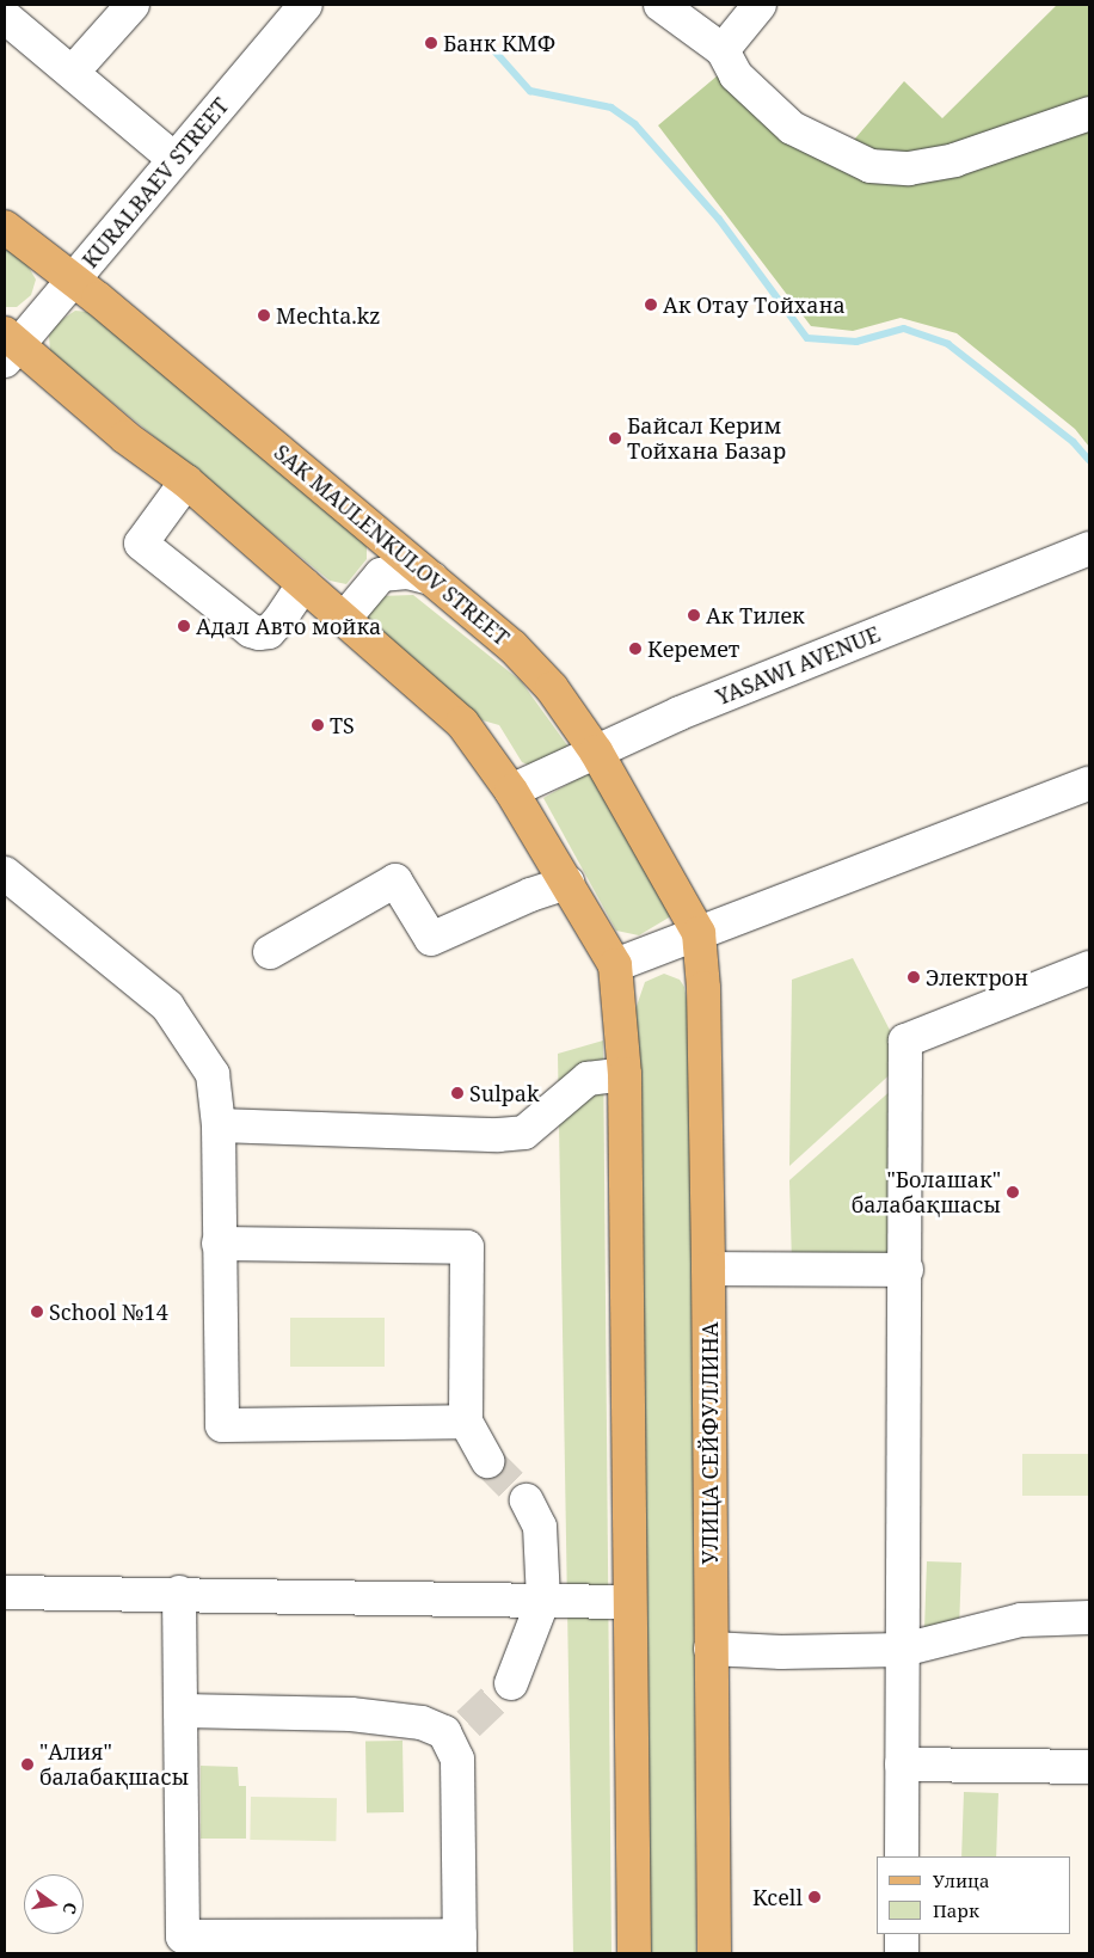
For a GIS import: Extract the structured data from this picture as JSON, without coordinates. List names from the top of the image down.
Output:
{
  "streets": {
    "main road": ["SAK MAULENKULOV STREET", "УЛИЦА СЕЙФУЛЛИНА"],
    "street": ["KURALBAEV STREET", "YASAWI AVENUE"]
  },
  "crossings": [
    ["KURALBAEV STREET", "SAK MAULENKULOV STREET"],
    ["SAK MAULENKULOV STREET", "YASAWI AVENUE"],
    ["SAK MAULENKULOV STREET", "УЛИЦА СЕЙФУЛЛИНА"]
  ],
  "places": [
    "Банк КМФ",
    "Ак Отау Тойхана",
    "Mechta.kz",
    "Байсал Керим Тойхана Базар",
    "Ак Тилек",
    "Адал Авто мойка",
    "Керемет",
    "TS",
    "Электрон",
    "Sulpak",
    "\"Болашак\" балабақшасы",
    "School №14",
    "\"Алия\" балабақшасы",
    "Kcell"
  ],
  "legend": ["Улица", "Парк"],
  "north": "right"
}
